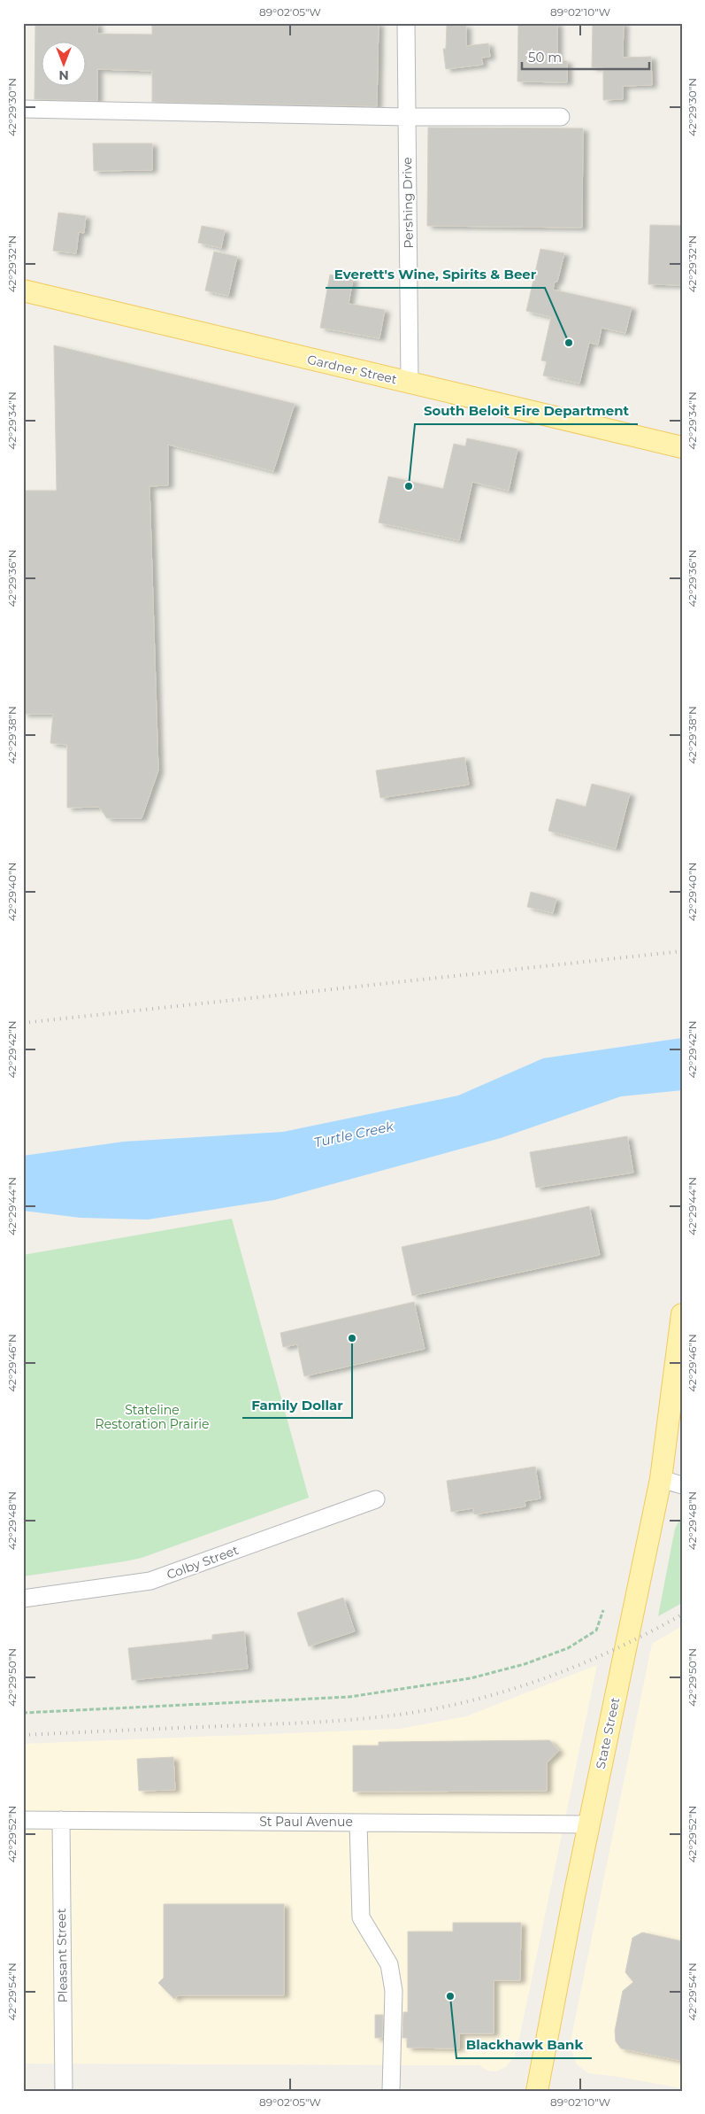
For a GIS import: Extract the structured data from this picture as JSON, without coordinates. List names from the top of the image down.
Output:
{
  "streets": {
    "main road": ["Gardner Street", "State Street"],
    "street": [
      "Pershing Drive",
      "Colby Street",
      "St Paul Avenue",
      "Pleasant Street"
    ]
  },
  "crossings": [
    ["Pershing Drive", "Gardner Street"],
    ["State Street", "St Paul Avenue"],
    ["St Paul Avenue", "Pleasant Street"]
  ],
  "water": ["Turtle Creek"],
  "parks": ["Stateline Restoration Prairie"],
  "places": [
    "Everett's Wine, Spirits & Beer",
    "South Beloit Fire Department",
    "Family Dollar",
    "Blackhawk Bank"
  ],
  "scale_bar": "50 m",
  "north": "bottom",
  "coordinates": [
    "89°02'05\"W",
    "89°02'10\"W",
    "42°29'30\"N",
    "42°29'32\"N",
    "42°29'34\"N",
    "42°29'36\"N",
    "42°29'38\"N",
    "42°29'40\"N",
    "42°29'42\"N",
    "42°29'44\"N",
    "42°29'46\"N",
    "42°29'48\"N",
    "42°29'50\"N",
    "42°29'52\"N",
    "42°29'54\"N"
  ]
}
